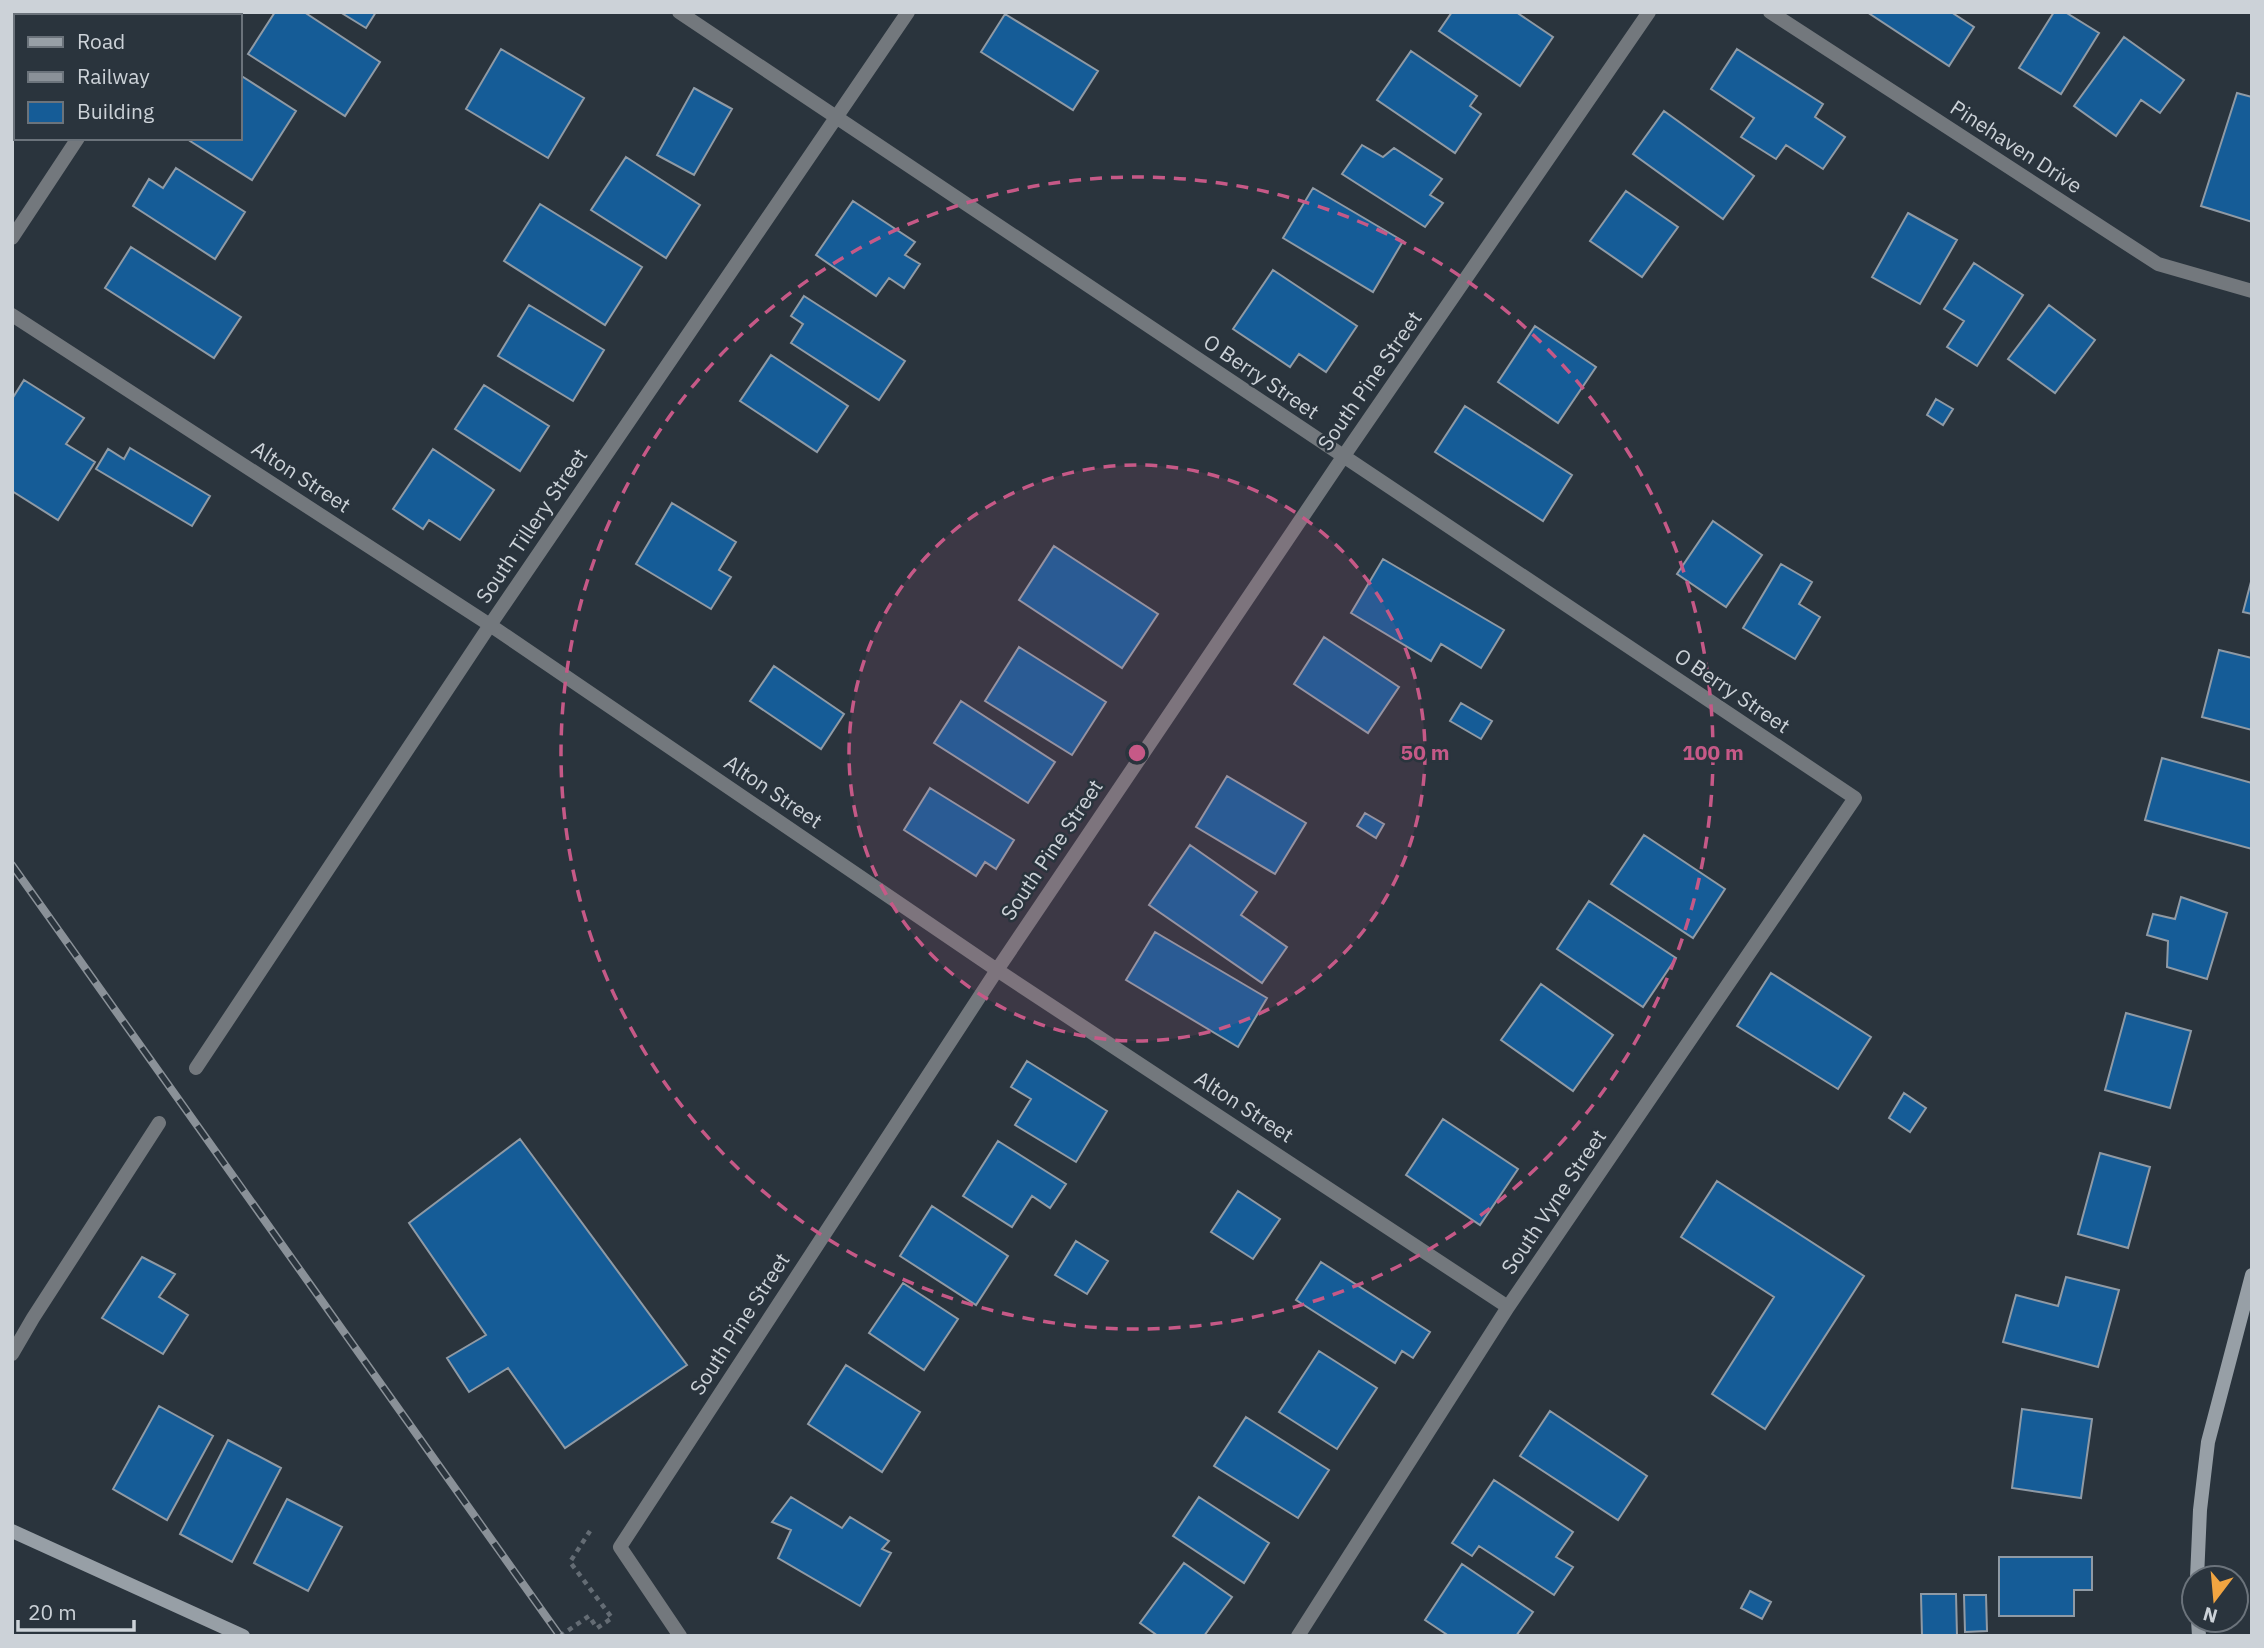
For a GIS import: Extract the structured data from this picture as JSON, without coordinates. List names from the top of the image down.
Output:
{
  "streets": {
    "street": [
      "Pinehaven Drive",
      "O Berry Street",
      "South Pine Street",
      "Alton Street",
      "South Tillery Street",
      "South Vyne Street"
    ]
  },
  "crossings": [
    ["O Berry Street", "South Pine Street"],
    ["O Berry Street", "South Tillery Street"],
    ["O Berry Street", "South Vyne Street"],
    ["South Pine Street", "Alton Street"],
    ["Alton Street", "South Tillery Street"],
    ["Alton Street", "South Vyne Street"]
  ],
  "legend": ["Road", "Railway", "Building"],
  "scale_bar": "20 m",
  "north": "bottom",
  "rings": ["50 m", "100 m"]
}
